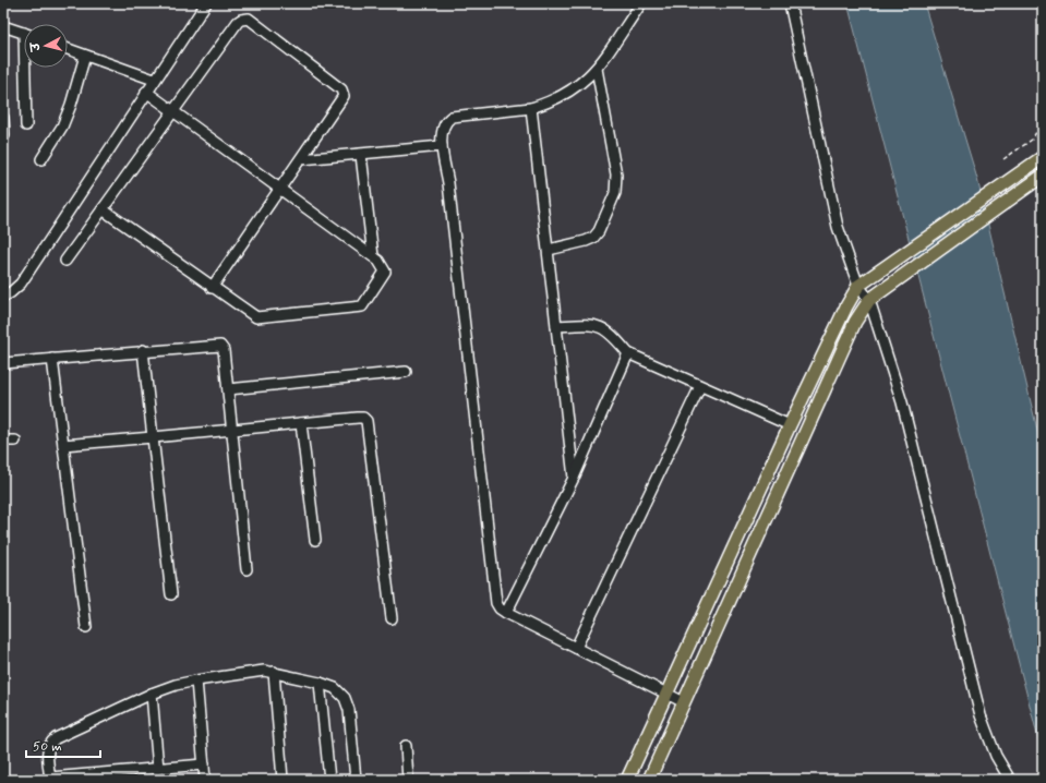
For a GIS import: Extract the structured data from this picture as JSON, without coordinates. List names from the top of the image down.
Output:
{
  "scale_bar": "50 m",
  "north": "left"
}
